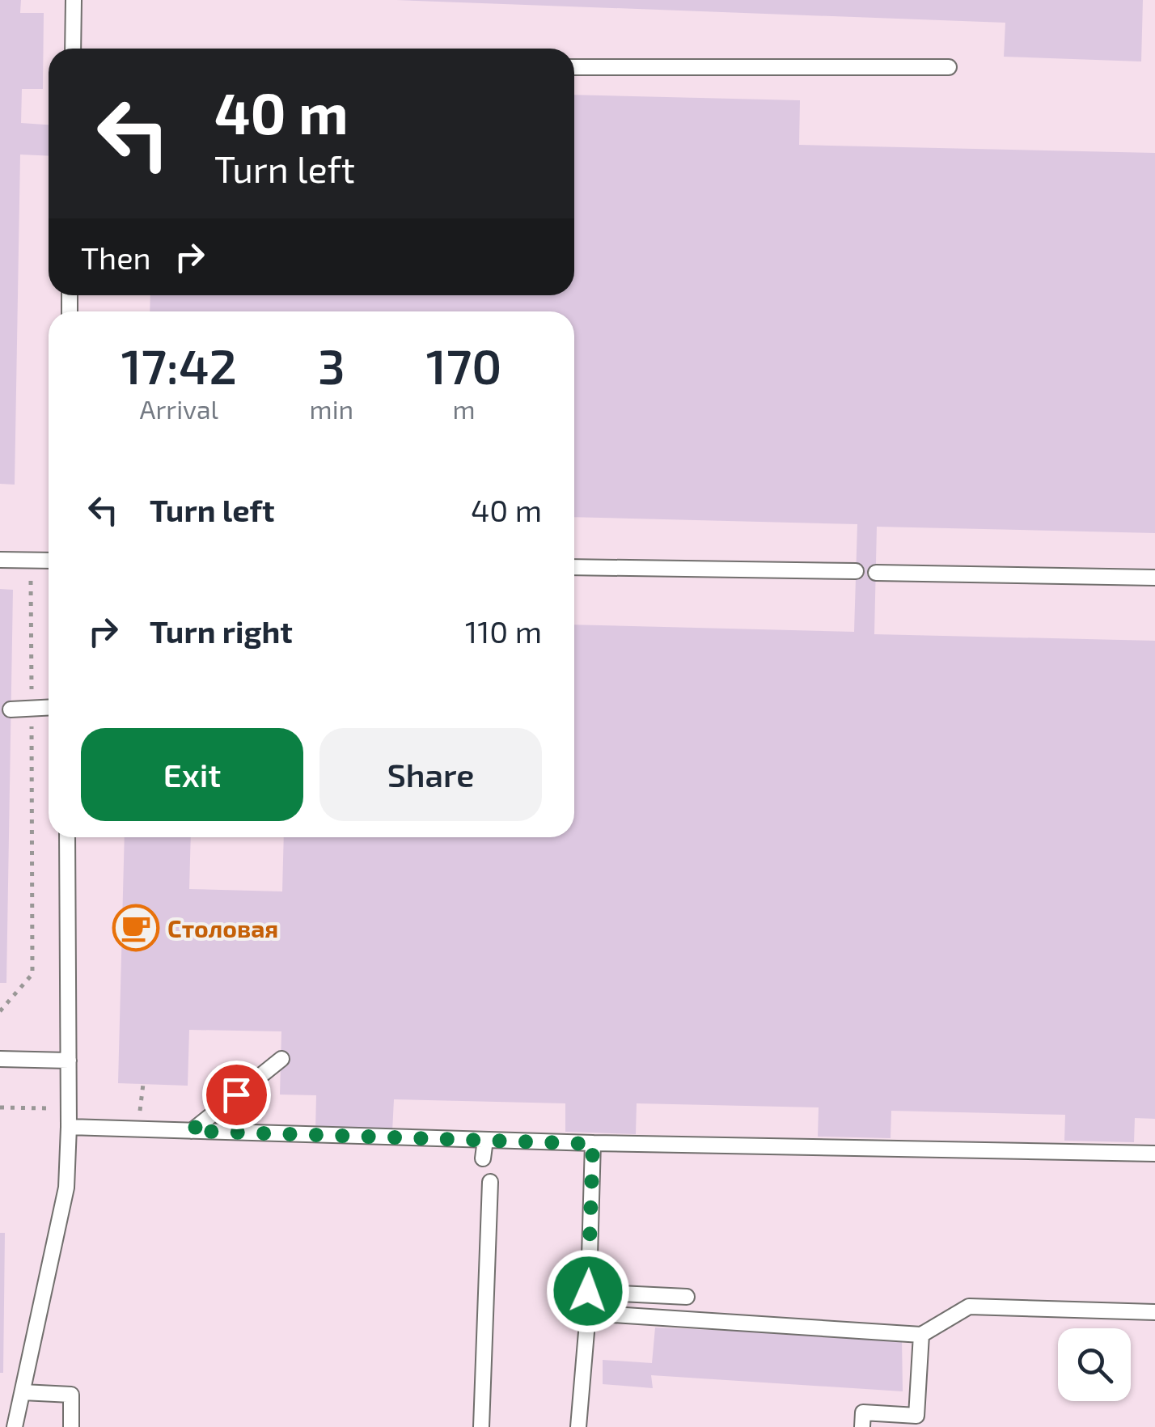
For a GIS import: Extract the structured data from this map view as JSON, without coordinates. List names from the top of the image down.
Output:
{
  "places": {
    "cafe": ["Столовая"]
  },
  "page": {
    "turn": ["40 m", "Turn left"],
    "then": "Then",
    "eta": [
      "17:42",
      "Arrival",
      "3",
      "min",
      "170",
      "m"
    ],
    "list": [
      {
        "name": "Turn left",
        "value": "40 m"
      },
      {
        "name": "Turn right",
        "value": "110 m"
      }
    ],
    "buttons": ["Exit", "Share"]
  }
}
